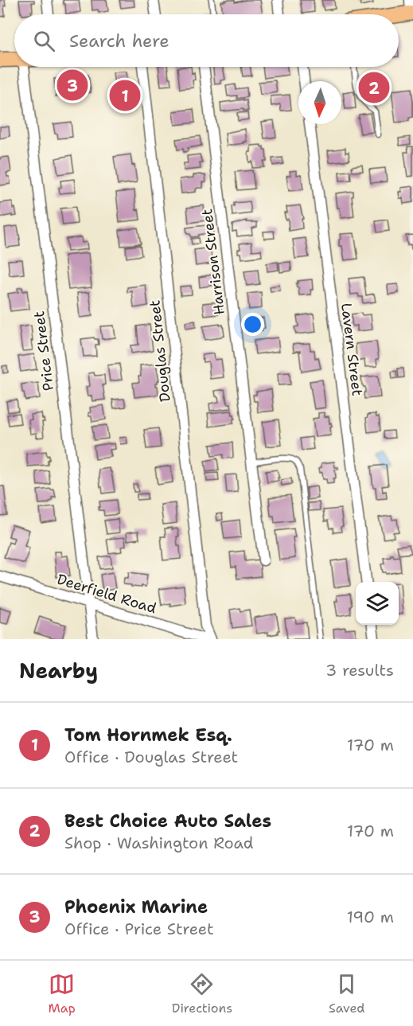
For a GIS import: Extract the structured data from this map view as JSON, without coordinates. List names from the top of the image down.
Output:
{
  "streets": {
    "street": [
      "Harrison Street",
      "Lavern Street",
      "Price Street",
      "Douglas Street",
      "Deerfield Road"
    ]
  },
  "crossings": [
    ["Price Street", "Deerfield Road"]
  ],
  "north": "bottom",
  "page": {
    "search": "Search here",
    "pins": ["3", "2", "1"],
    "heading": ["Nearby", "3 results"],
    "list": [
      {
        "mark": "1",
        "name": "Tom Hornmek Esq.",
        "note": "Office · Douglas Street",
        "value": "170 m"
      },
      {
        "mark": "2",
        "name": "Best Choice Auto Sales",
        "note": "Shop · Washington Road",
        "value": "170 m"
      },
      {
        "mark": "3",
        "name": "Phoenix Marine",
        "note": "Office · Price Street",
        "value": "190 m"
      }
    ],
    "nav": ["Map", "Directions", "Saved"]
  }
}
